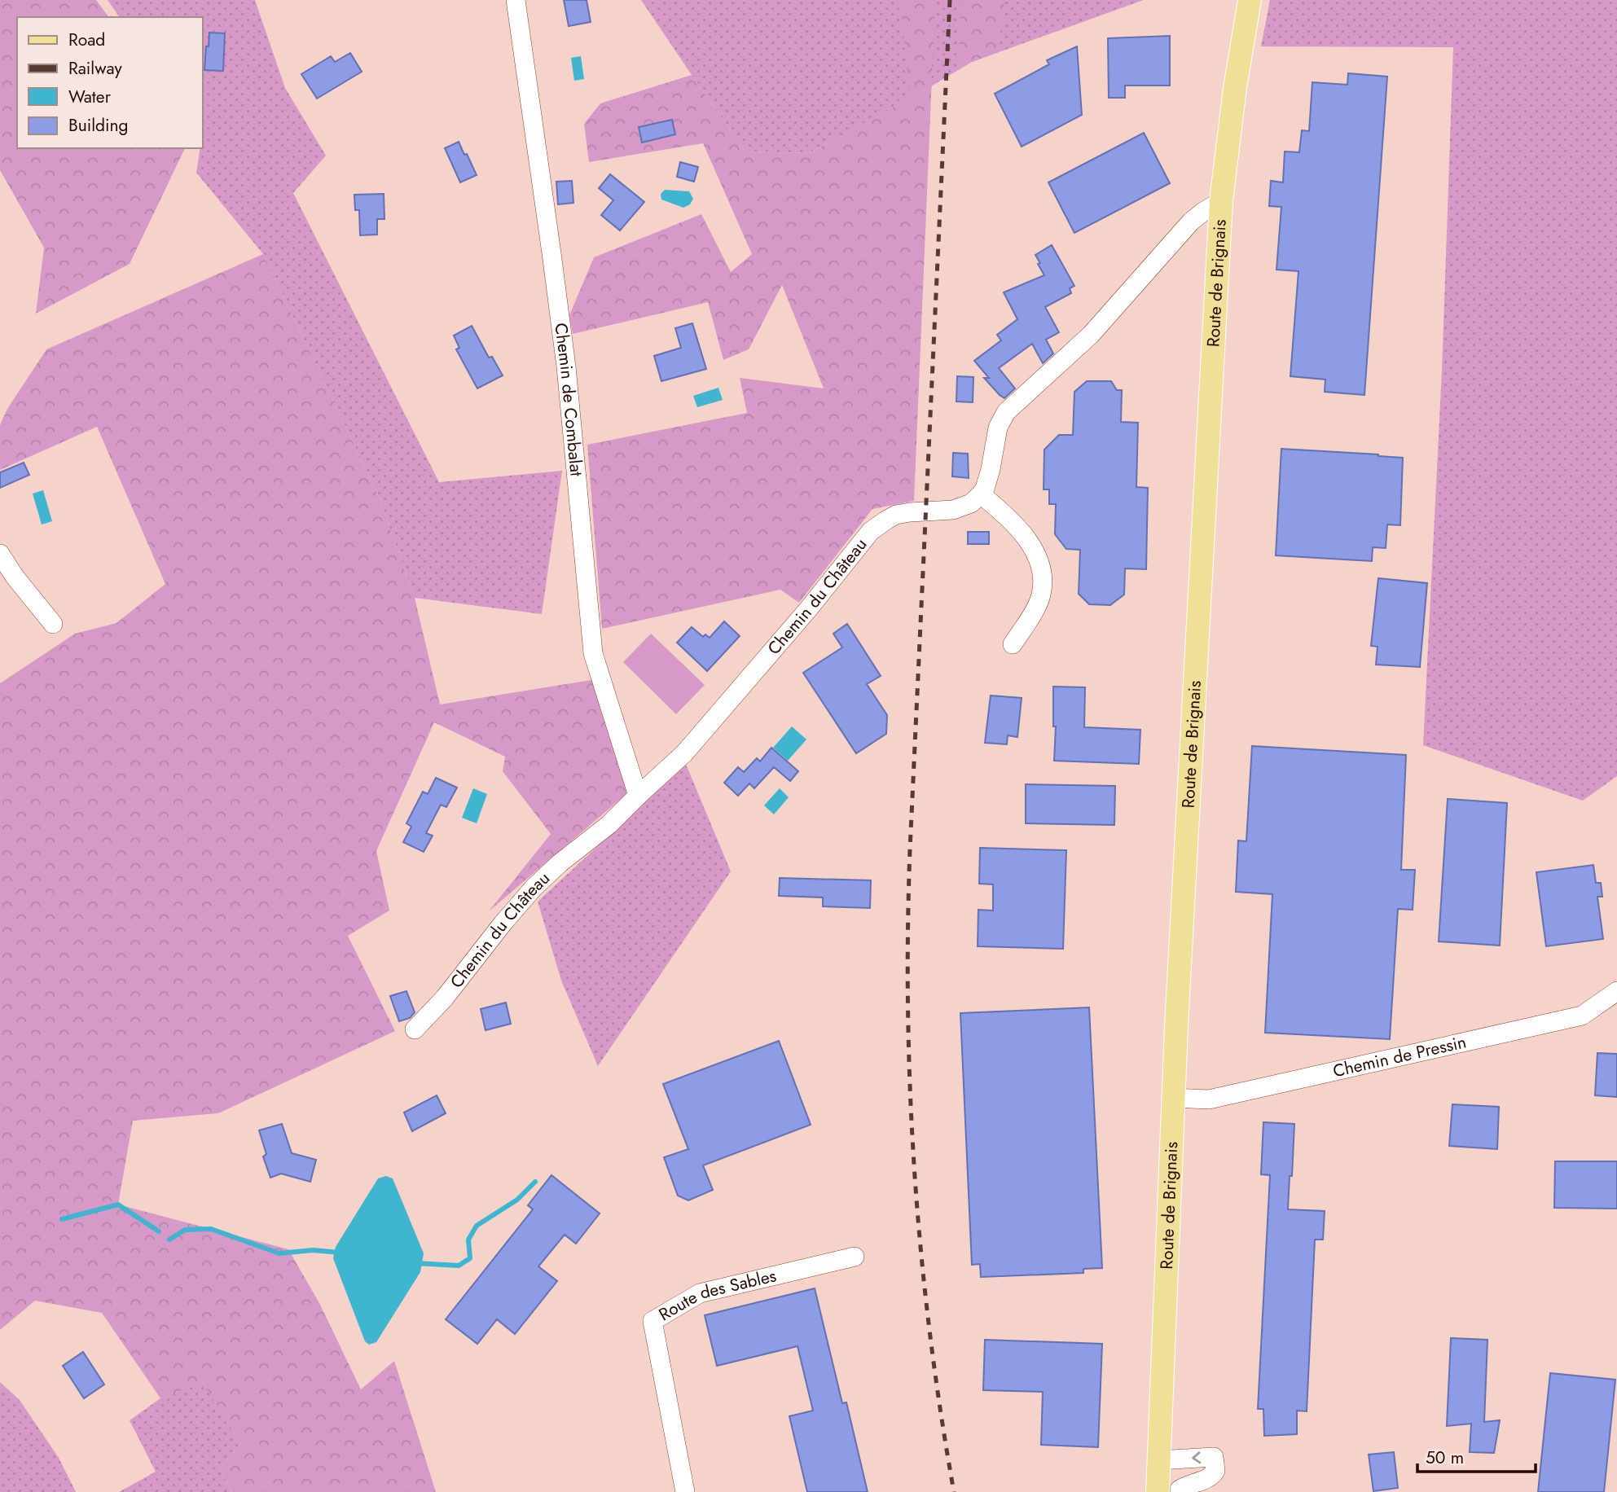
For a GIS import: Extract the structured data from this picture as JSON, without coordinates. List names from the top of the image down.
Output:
{
  "streets": {
    "main road": ["Route de Brignais"],
    "street": [
      "Chemin de Combalat",
      "Chemin du Château",
      "Chemin de Pressin",
      "Route des Sables"
    ]
  },
  "crossings": [
    ["Route de Brignais", "Chemin de Pressin"],
    ["Chemin de Combalat", "Chemin du Château"]
  ],
  "legend": [
    "Road",
    "Railway",
    "Water",
    "Building"
  ],
  "scale_bar": "50 m"
}
